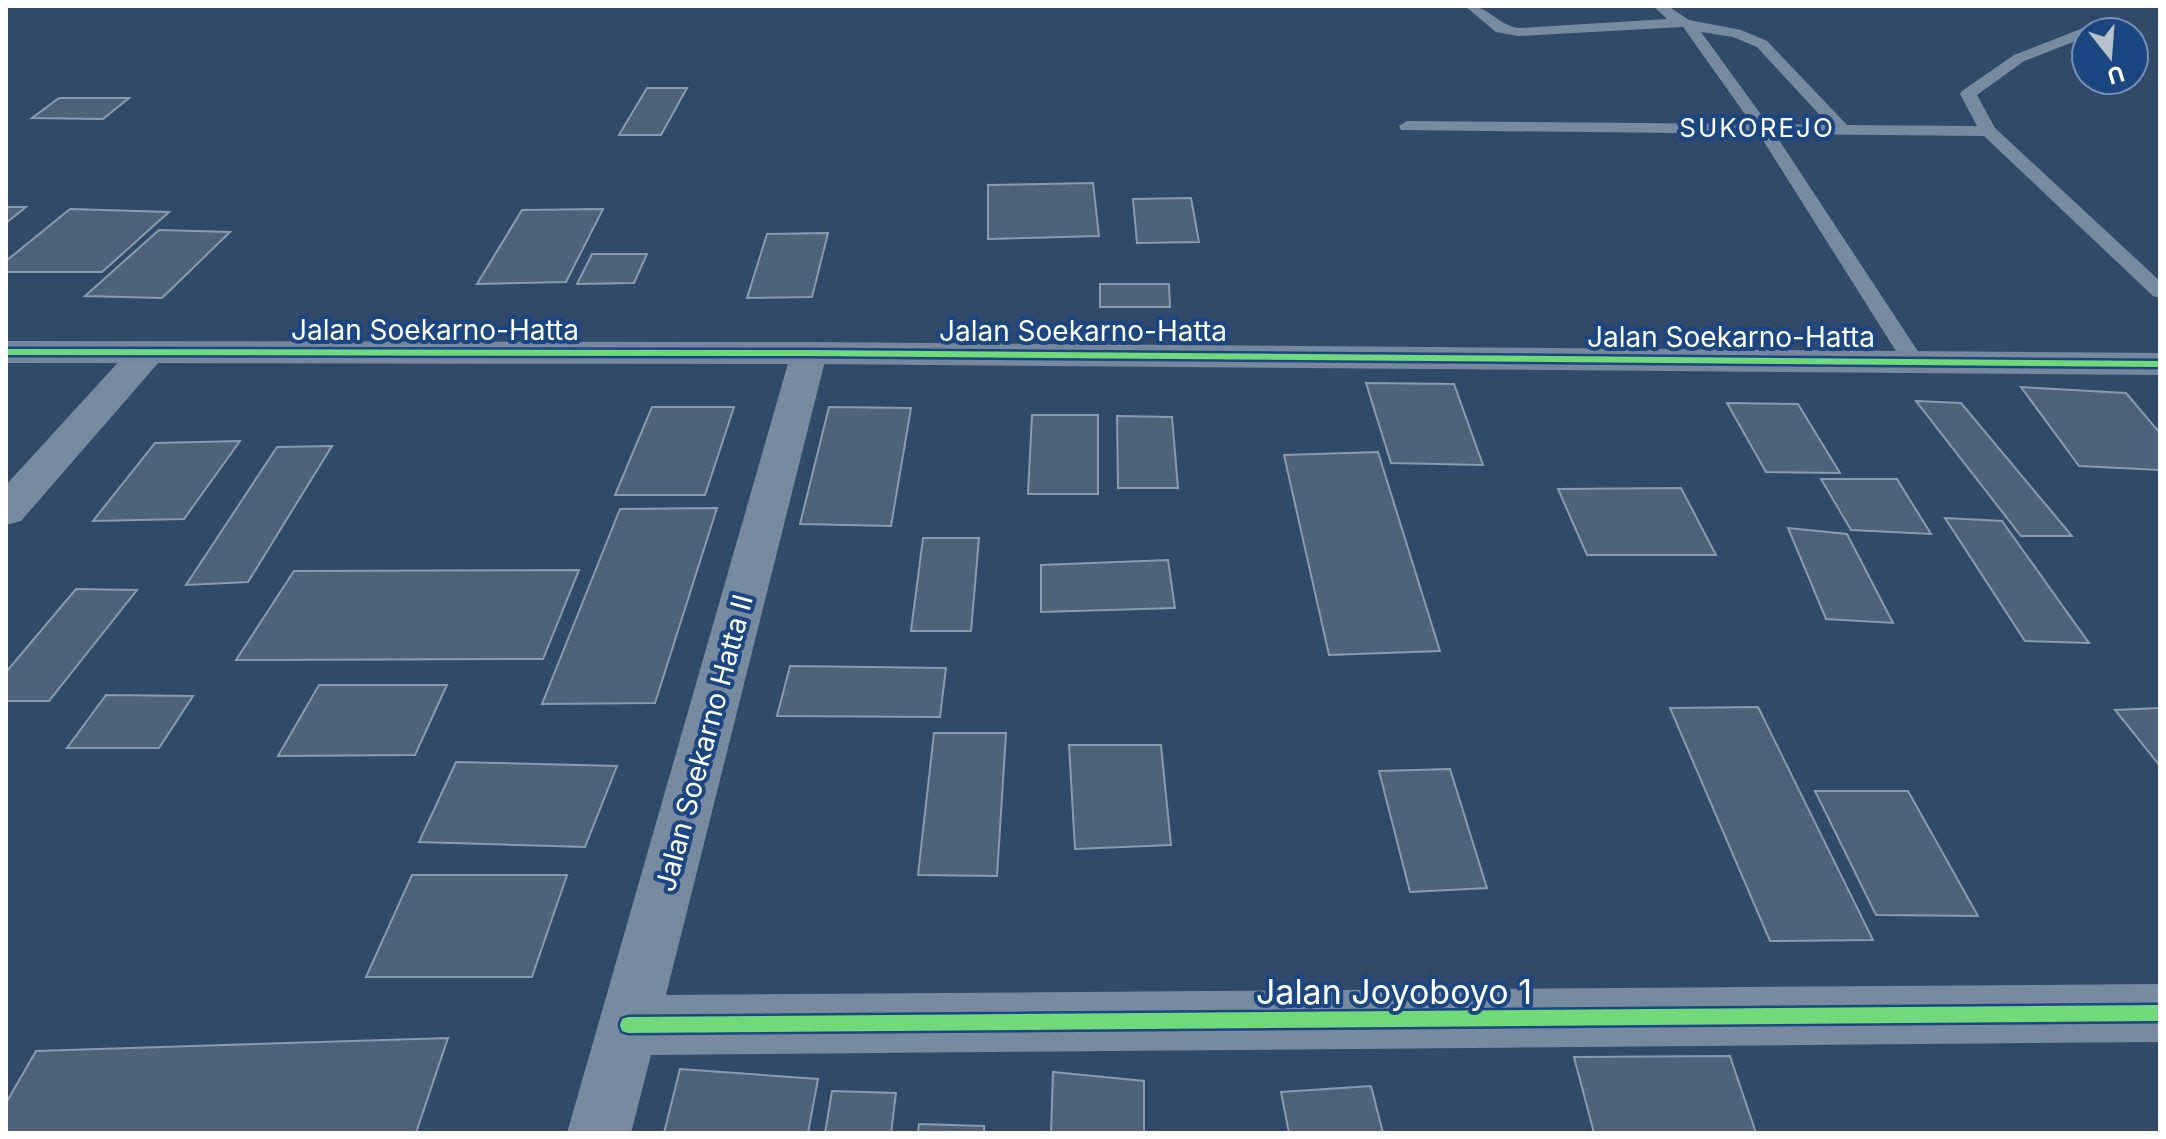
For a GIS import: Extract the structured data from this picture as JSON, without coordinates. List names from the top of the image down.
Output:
{
  "streets": {
    "main road": ["Jalan Soekarno-Hatta"],
    "street": ["Jalan Soekarno Hatta II", "Jalan Joyoboyo 1"]
  },
  "crossings": [
    ["Jalan Soekarno-Hatta", "Jalan Soekarno Hatta II"],
    ["Jalan Soekarno Hatta II", "Jalan Joyoboyo 1"]
  ],
  "districts": ["SUKOREJO"],
  "north": "bottom"
}
